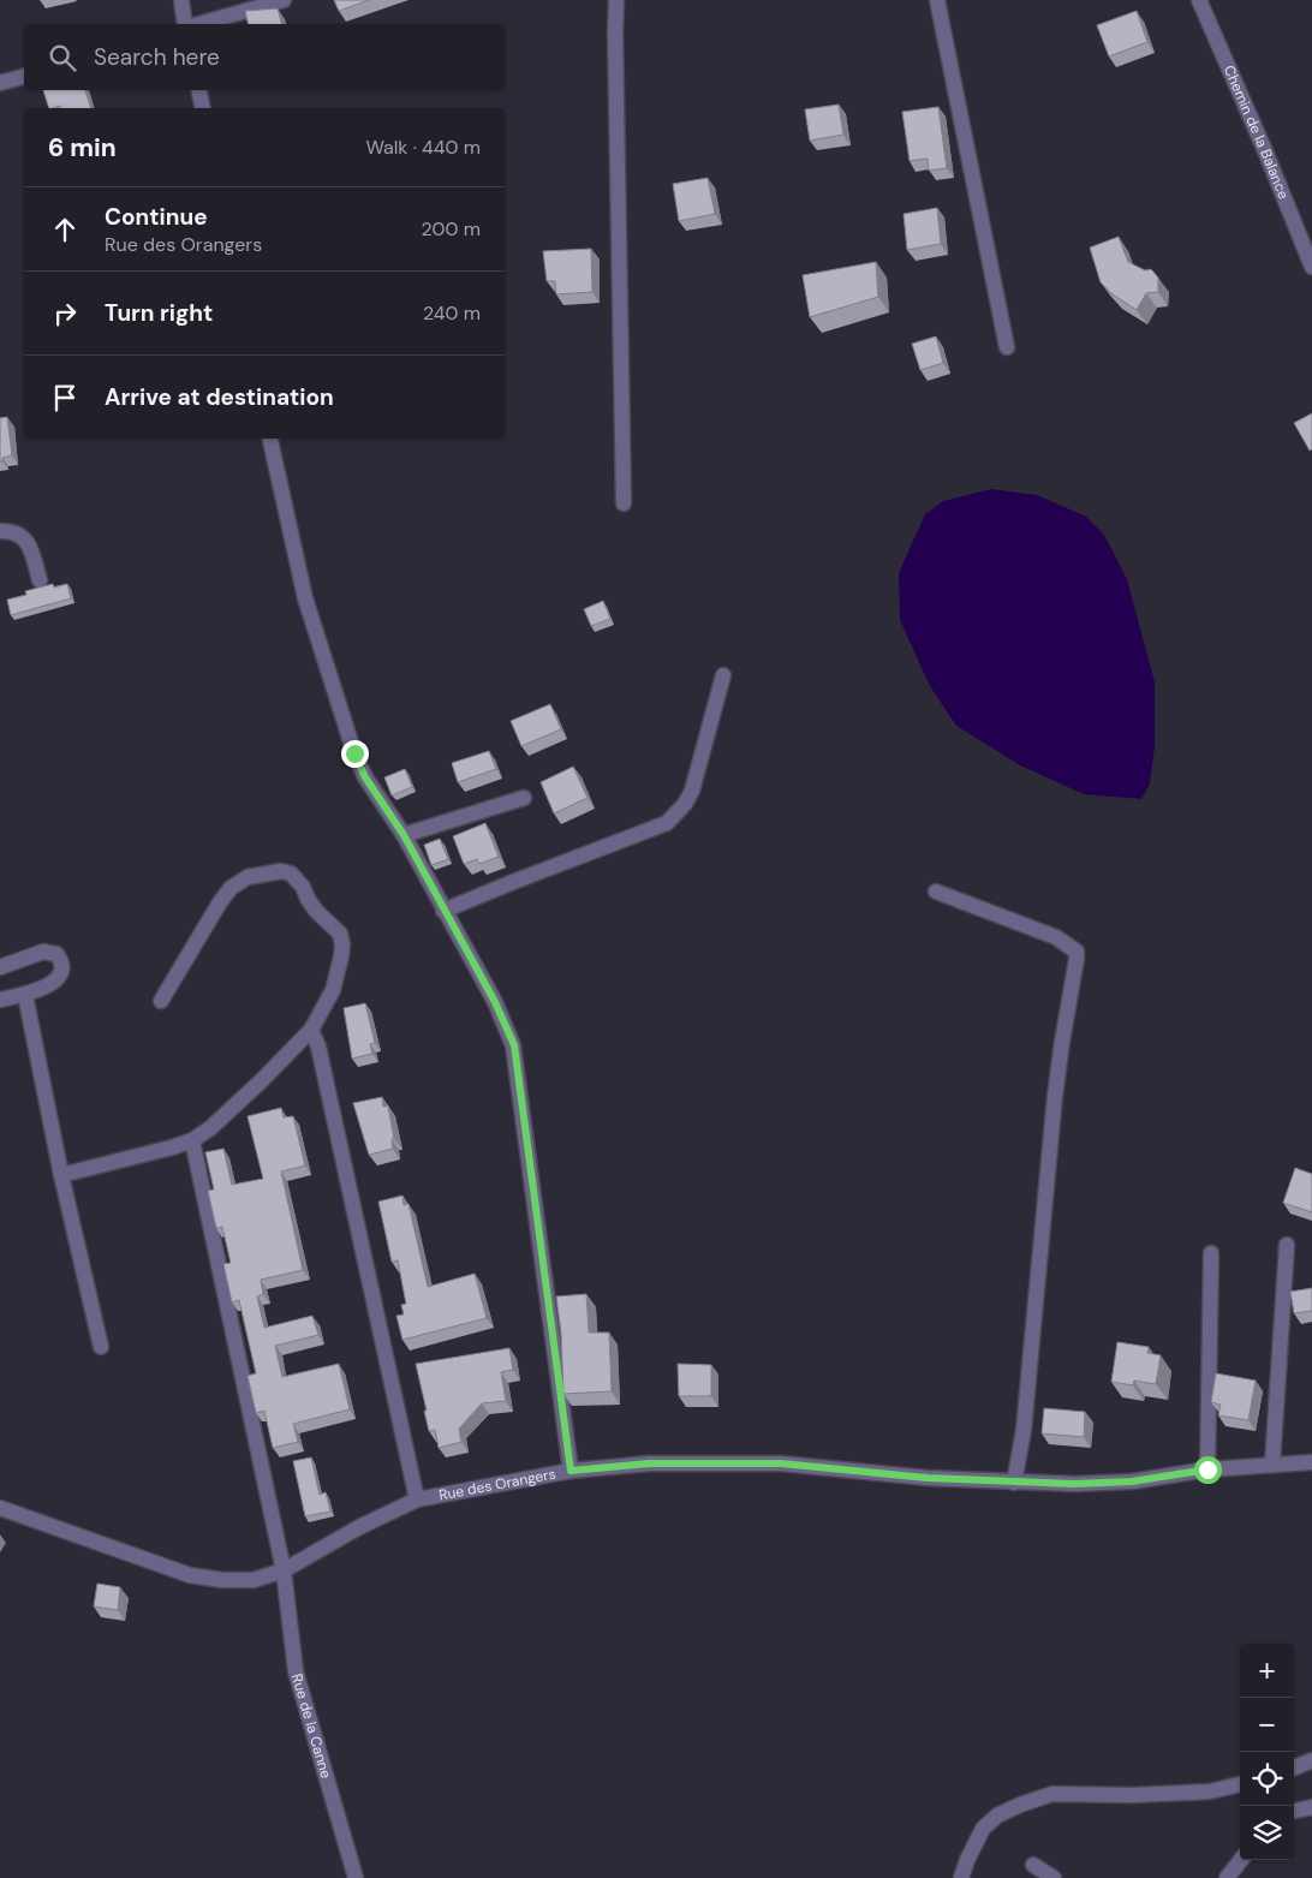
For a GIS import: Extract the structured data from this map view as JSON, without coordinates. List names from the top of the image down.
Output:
{
  "streets": {
    "street": ["Chemin de la Balance", "Rue des Orangers", "Rue de la Canne"]
  },
  "crossings": [
    ["Rue des Orangers", "Rue de la Canne"]
  ],
  "page": {
    "search": "Search here",
    "heading": ["6 min", "Walk · 440 m"],
    "list": [
      ["Continue", "Rue des Orangers", "200 m"],
      ["Turn right", "240 m"],
      "Arrive at destination"
    ],
    "map_buttons": ["+", "−"]
  }
}
